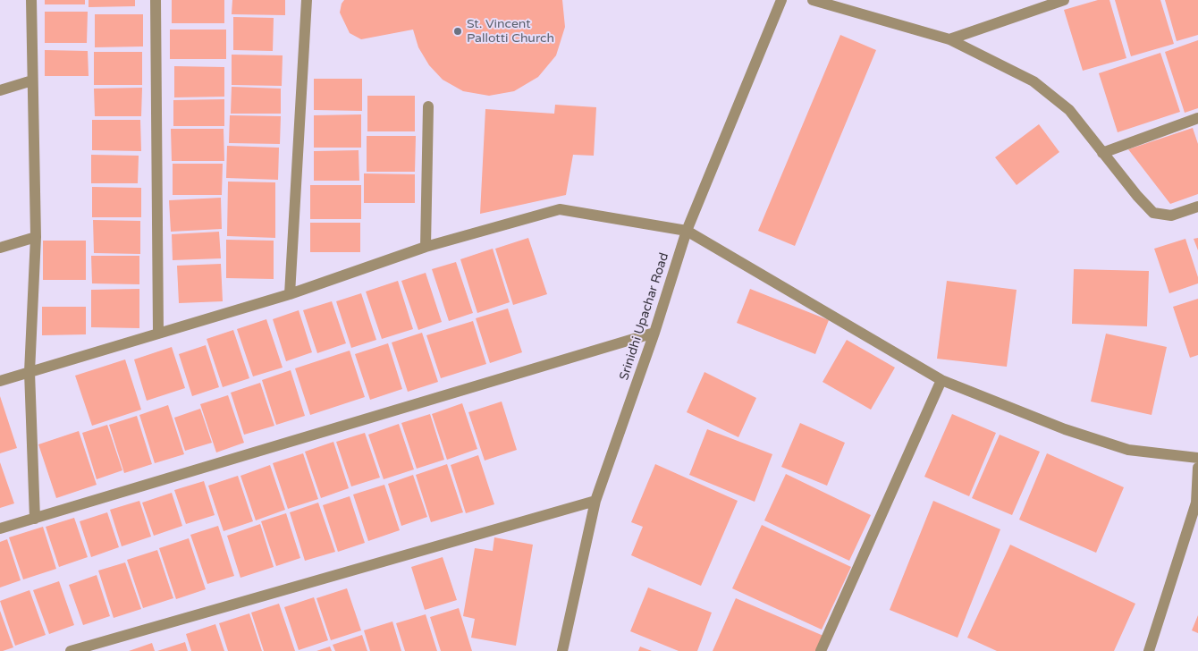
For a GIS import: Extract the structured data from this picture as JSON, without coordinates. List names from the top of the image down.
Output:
{
  "streets": {
    "street": ["Srinidhi Upachar Road"]
  },
  "places": ["St. Vincent Pallotti Church"]
}
